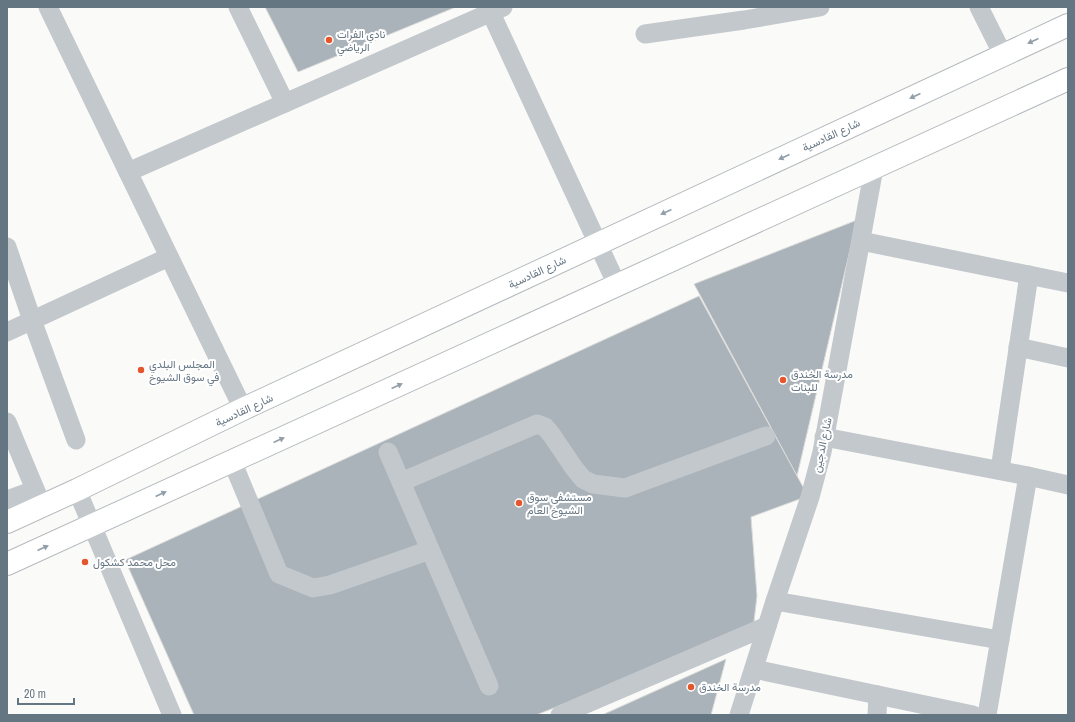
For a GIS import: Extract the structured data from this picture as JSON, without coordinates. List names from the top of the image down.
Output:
{
  "streets": {
    "main road": ["شارع القادسية"],
    "street": ["شارع الدجين"]
  },
  "places": [
    "نادي الفرات الرياضي",
    "المجلس البلدي في سوق الشيوخ",
    "مدرسة الخندق للبنات",
    "مستشفى سوق الشيوخ العام",
    "محل محمد كشكول",
    "مدرسة الخندق"
  ],
  "scale_bar": "20 m"
}
